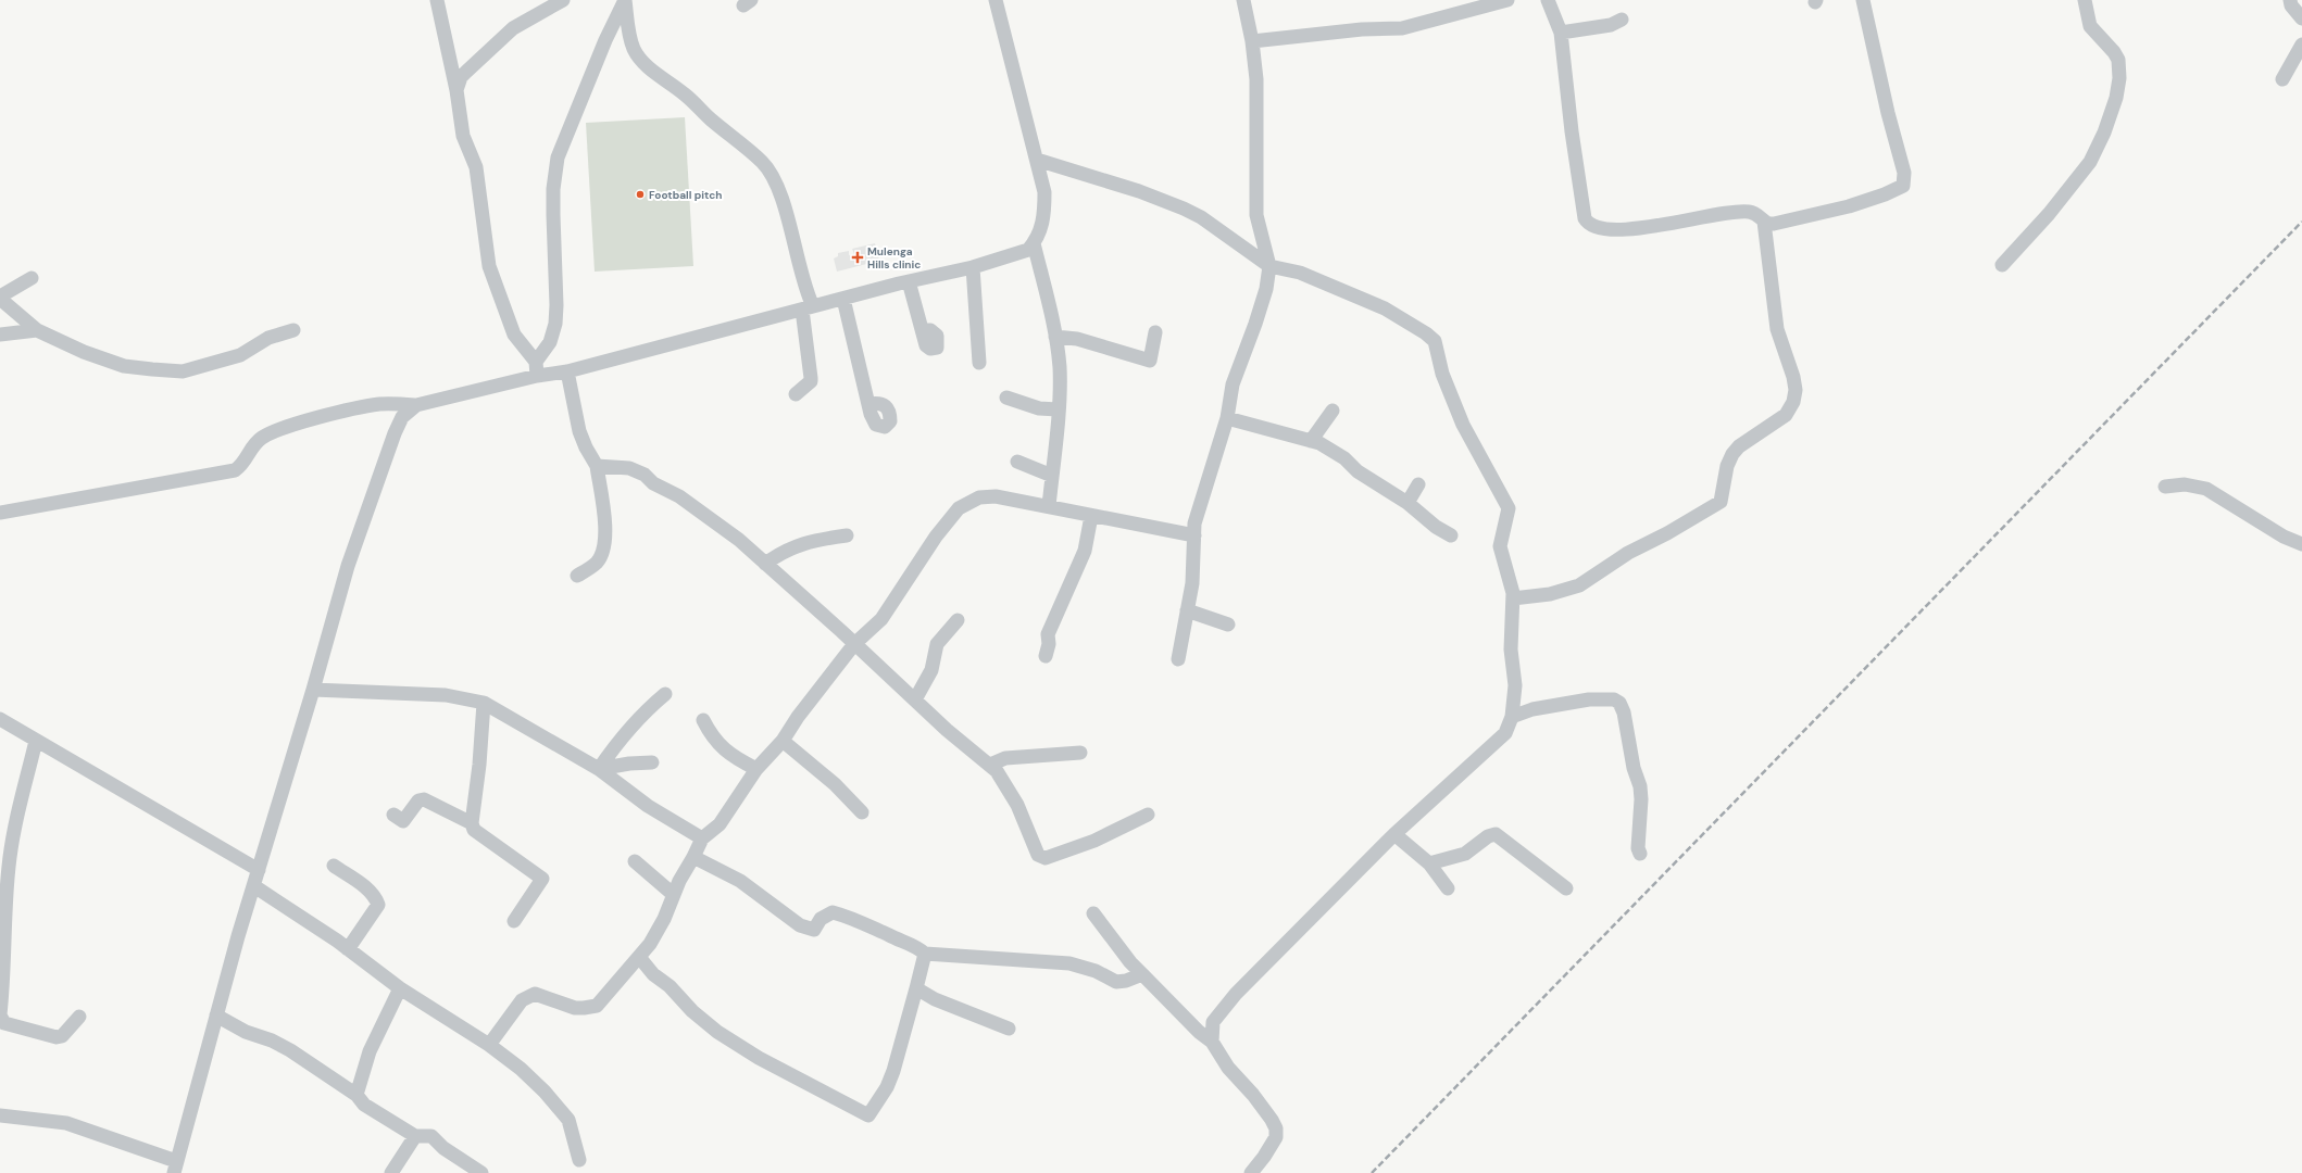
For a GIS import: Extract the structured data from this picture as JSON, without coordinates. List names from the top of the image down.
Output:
{
  "places": {
    "other": ["Football pitch"],
    "health": ["Mulenga Hills clinic"]
  }
}
